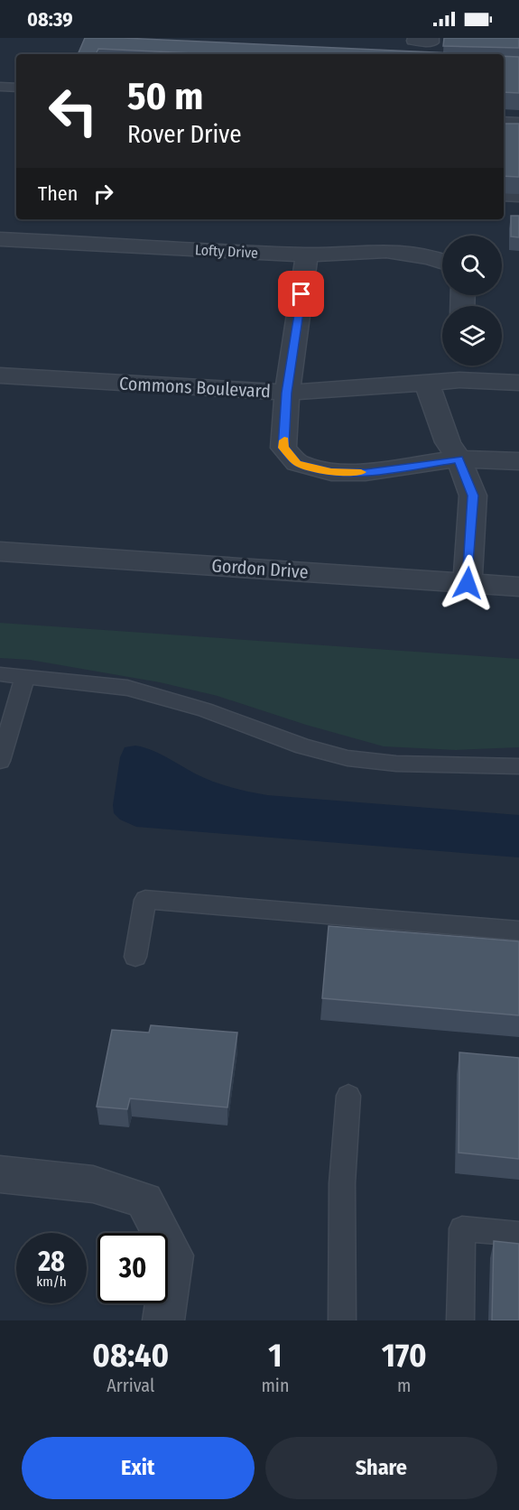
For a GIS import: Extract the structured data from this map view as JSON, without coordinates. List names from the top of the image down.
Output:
{
  "streets": {
    "street": ["Lofty Drive", "Commons Boulevard", "Gordon Drive"]
  },
  "page": {
    "status": "08:39",
    "turn": ["50 m", "Rover Drive"],
    "then": "Then",
    "speed": "28 km/h",
    "limit": "30",
    "eta": [
      "08:40",
      "Arrival",
      "1",
      "min",
      "170",
      "m"
    ],
    "buttons": ["Exit", "Share"]
  }
}
